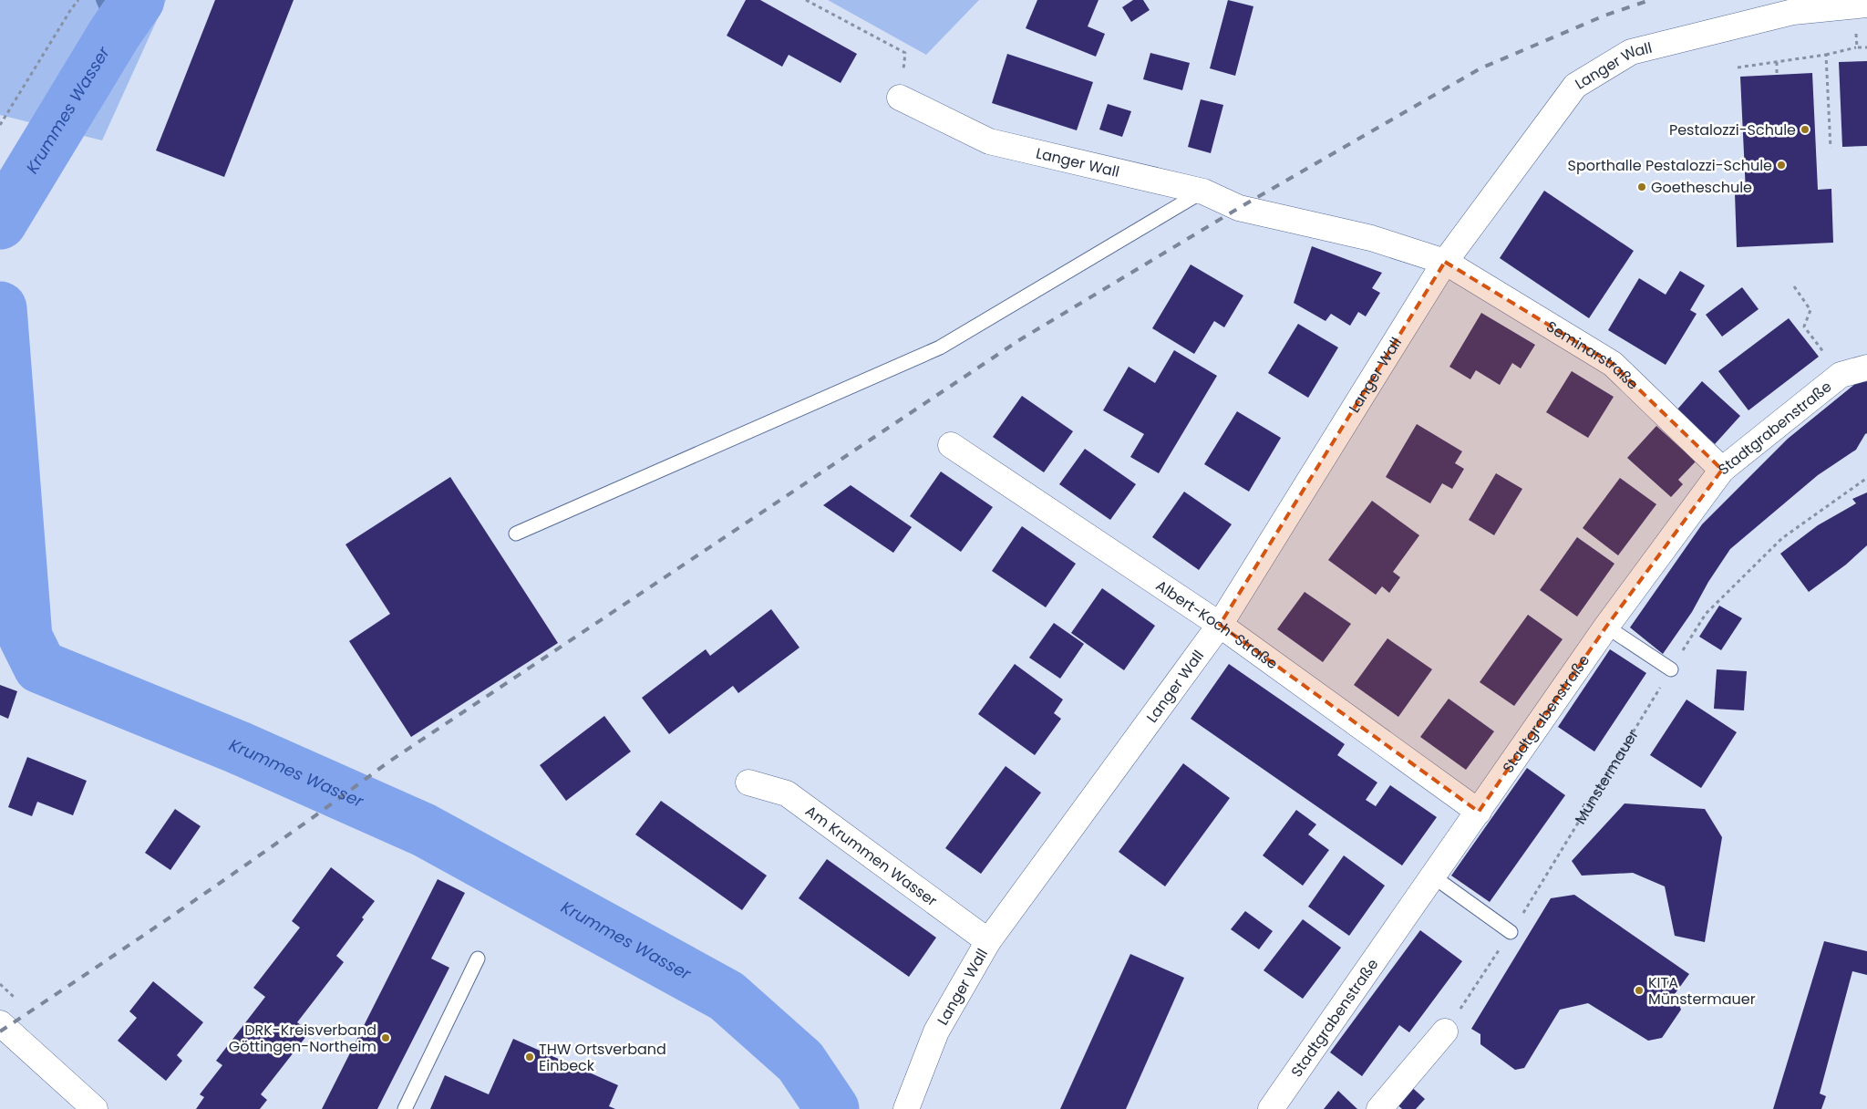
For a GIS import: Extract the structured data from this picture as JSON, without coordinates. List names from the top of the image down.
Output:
{
  "streets": {
    "street": [
      "Langer Wall",
      "Seminarstraße",
      "Stadtgrabenstraße",
      "Albert-Koch-Straße",
      "Am Krummen Wasser"
    ],
    "path": ["Münstermauer"]
  },
  "crossings": [
    ["Langer Wall", "Seminarstraße"],
    ["Langer Wall", "Albert-Koch-Straße"],
    ["Langer Wall", "Am Krummen Wasser"],
    ["Seminarstraße", "Stadtgrabenstraße"],
    ["Stadtgrabenstraße", "Albert-Koch-Straße"]
  ],
  "water": ["Krummes Wasser"],
  "places": [
    "Pestalozzi-Schule",
    "Sporthalle Pestalozzi-Schule",
    "Goetheschule",
    "KITA Münstermauer",
    "DRK-Kreisverband Göttingen-Northeim",
    "THW Ortsverband Einbeck"
  ]
}
